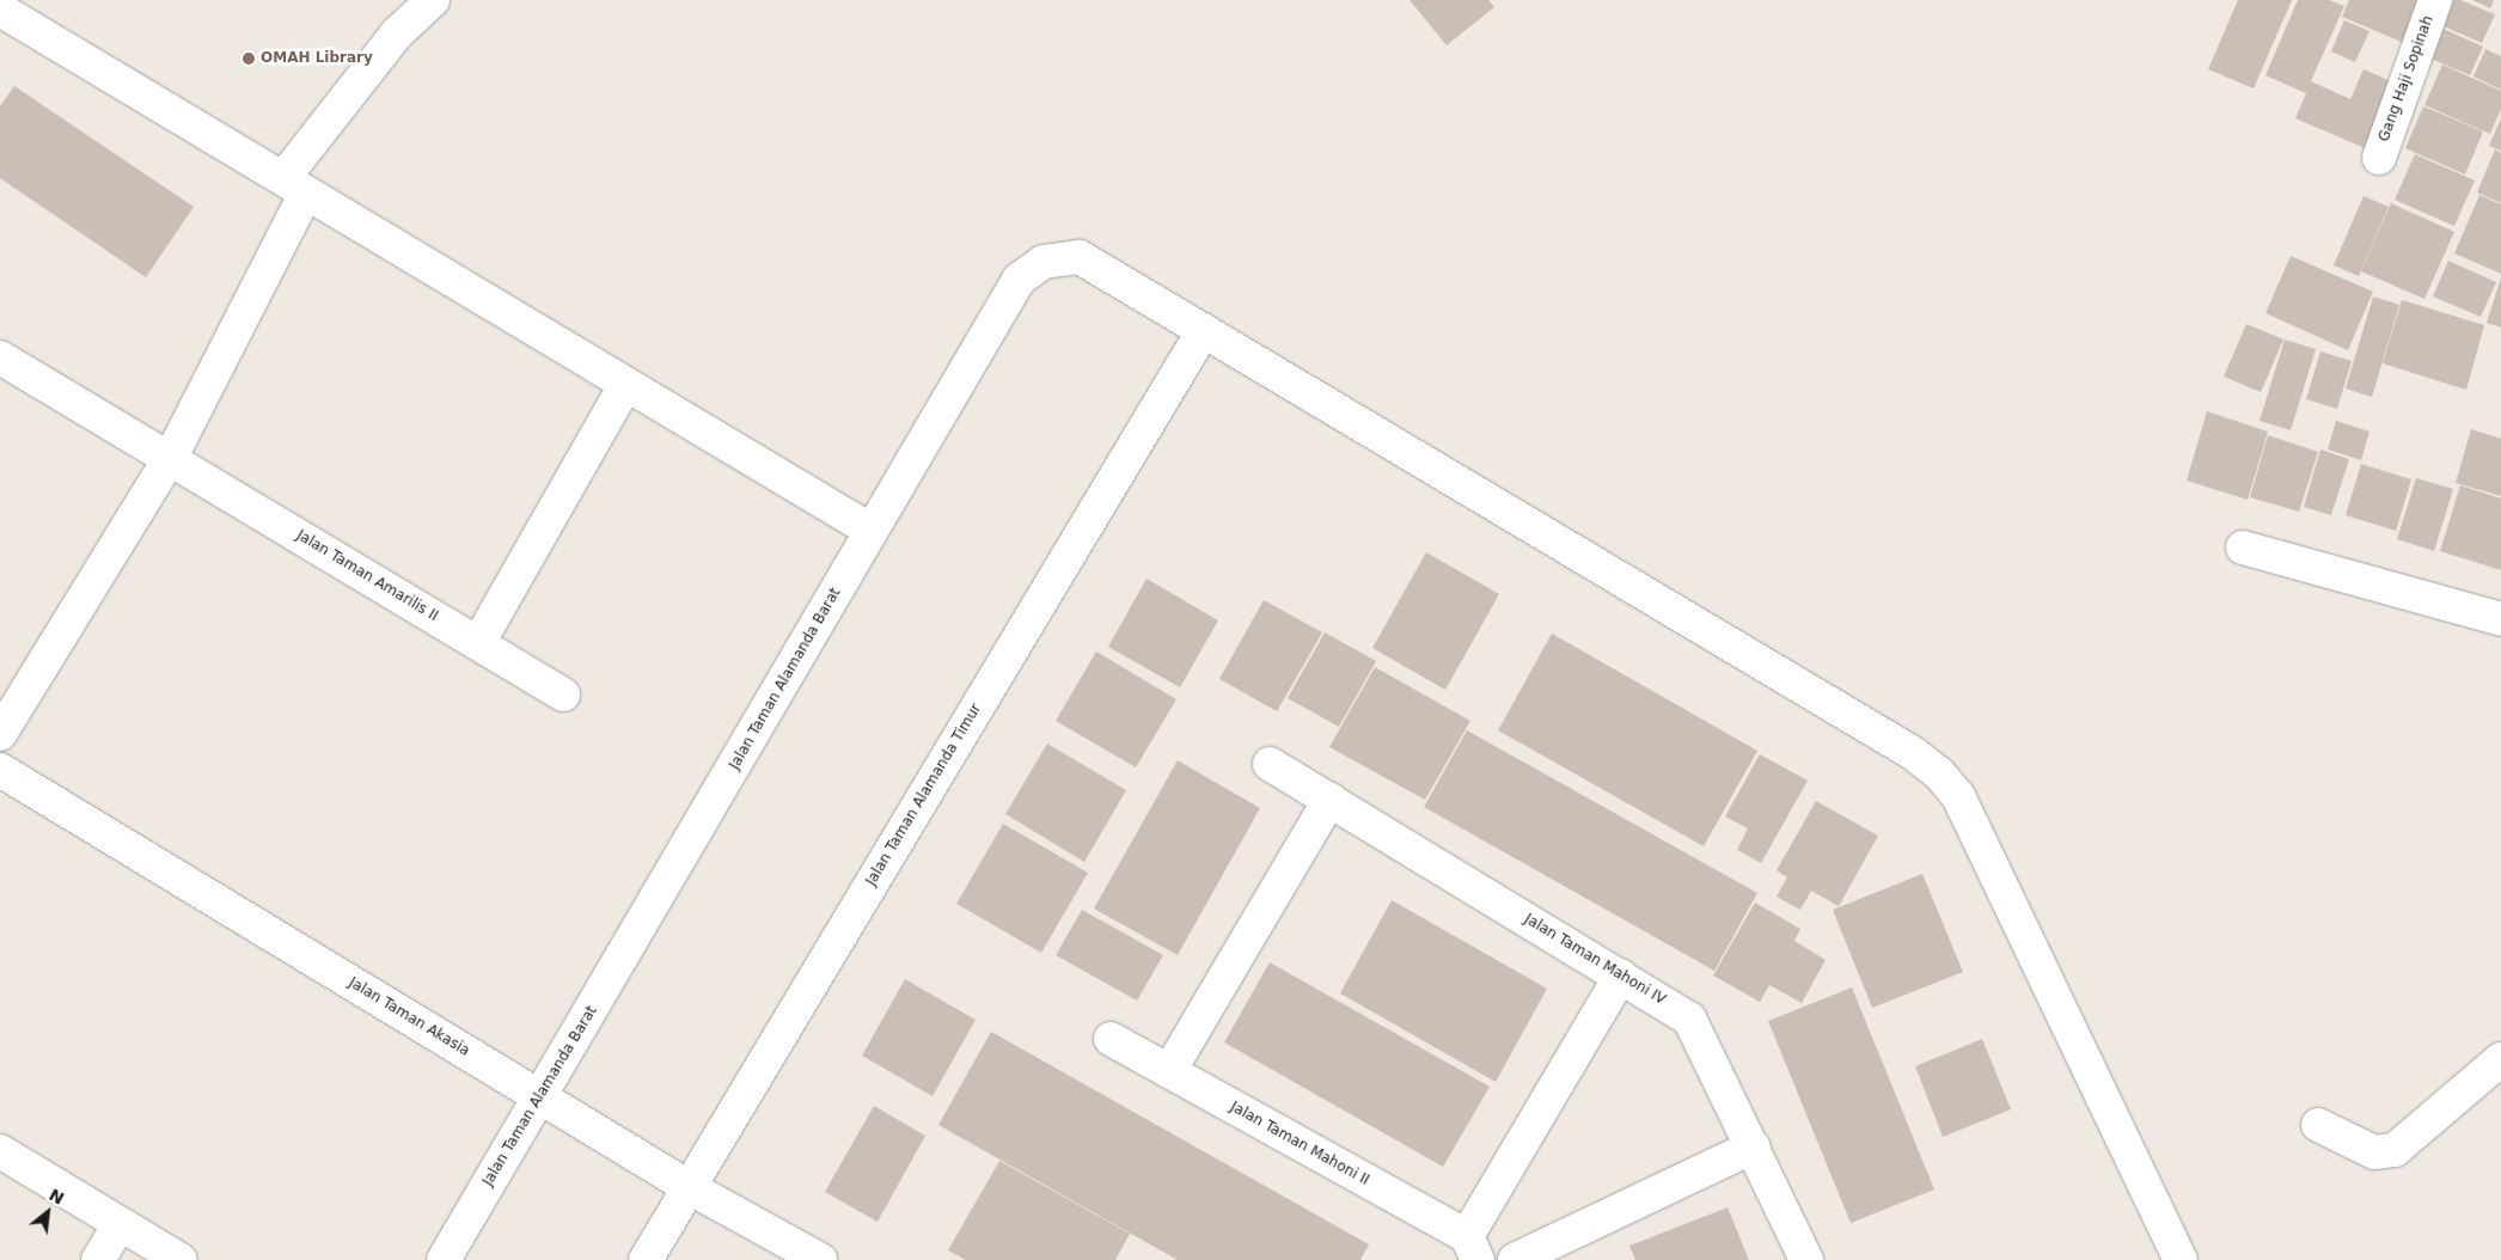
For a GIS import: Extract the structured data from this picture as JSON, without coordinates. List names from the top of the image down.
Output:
{
  "streets": {
    "street": [
      "Gang Haji Sopinah",
      "Jalan Taman Amarilis II",
      "Jalan Taman Alamanda Barat",
      "Jalan Taman Alamanda Timur",
      "Jalan Taman Mahoni IV",
      "Jalan Taman Akasia",
      "Jalan Taman Mahoni II"
    ]
  },
  "crossings": [
    ["Jalan Taman Alamanda Barat", "Jalan Taman Alamanda Timur"],
    ["Jalan Taman Alamanda Barat", "Jalan Taman Akasia"],
    ["Jalan Taman Alamanda Timur", "Jalan Taman Akasia"]
  ],
  "places": ["OMAH Library"],
  "north": "top right"
}
